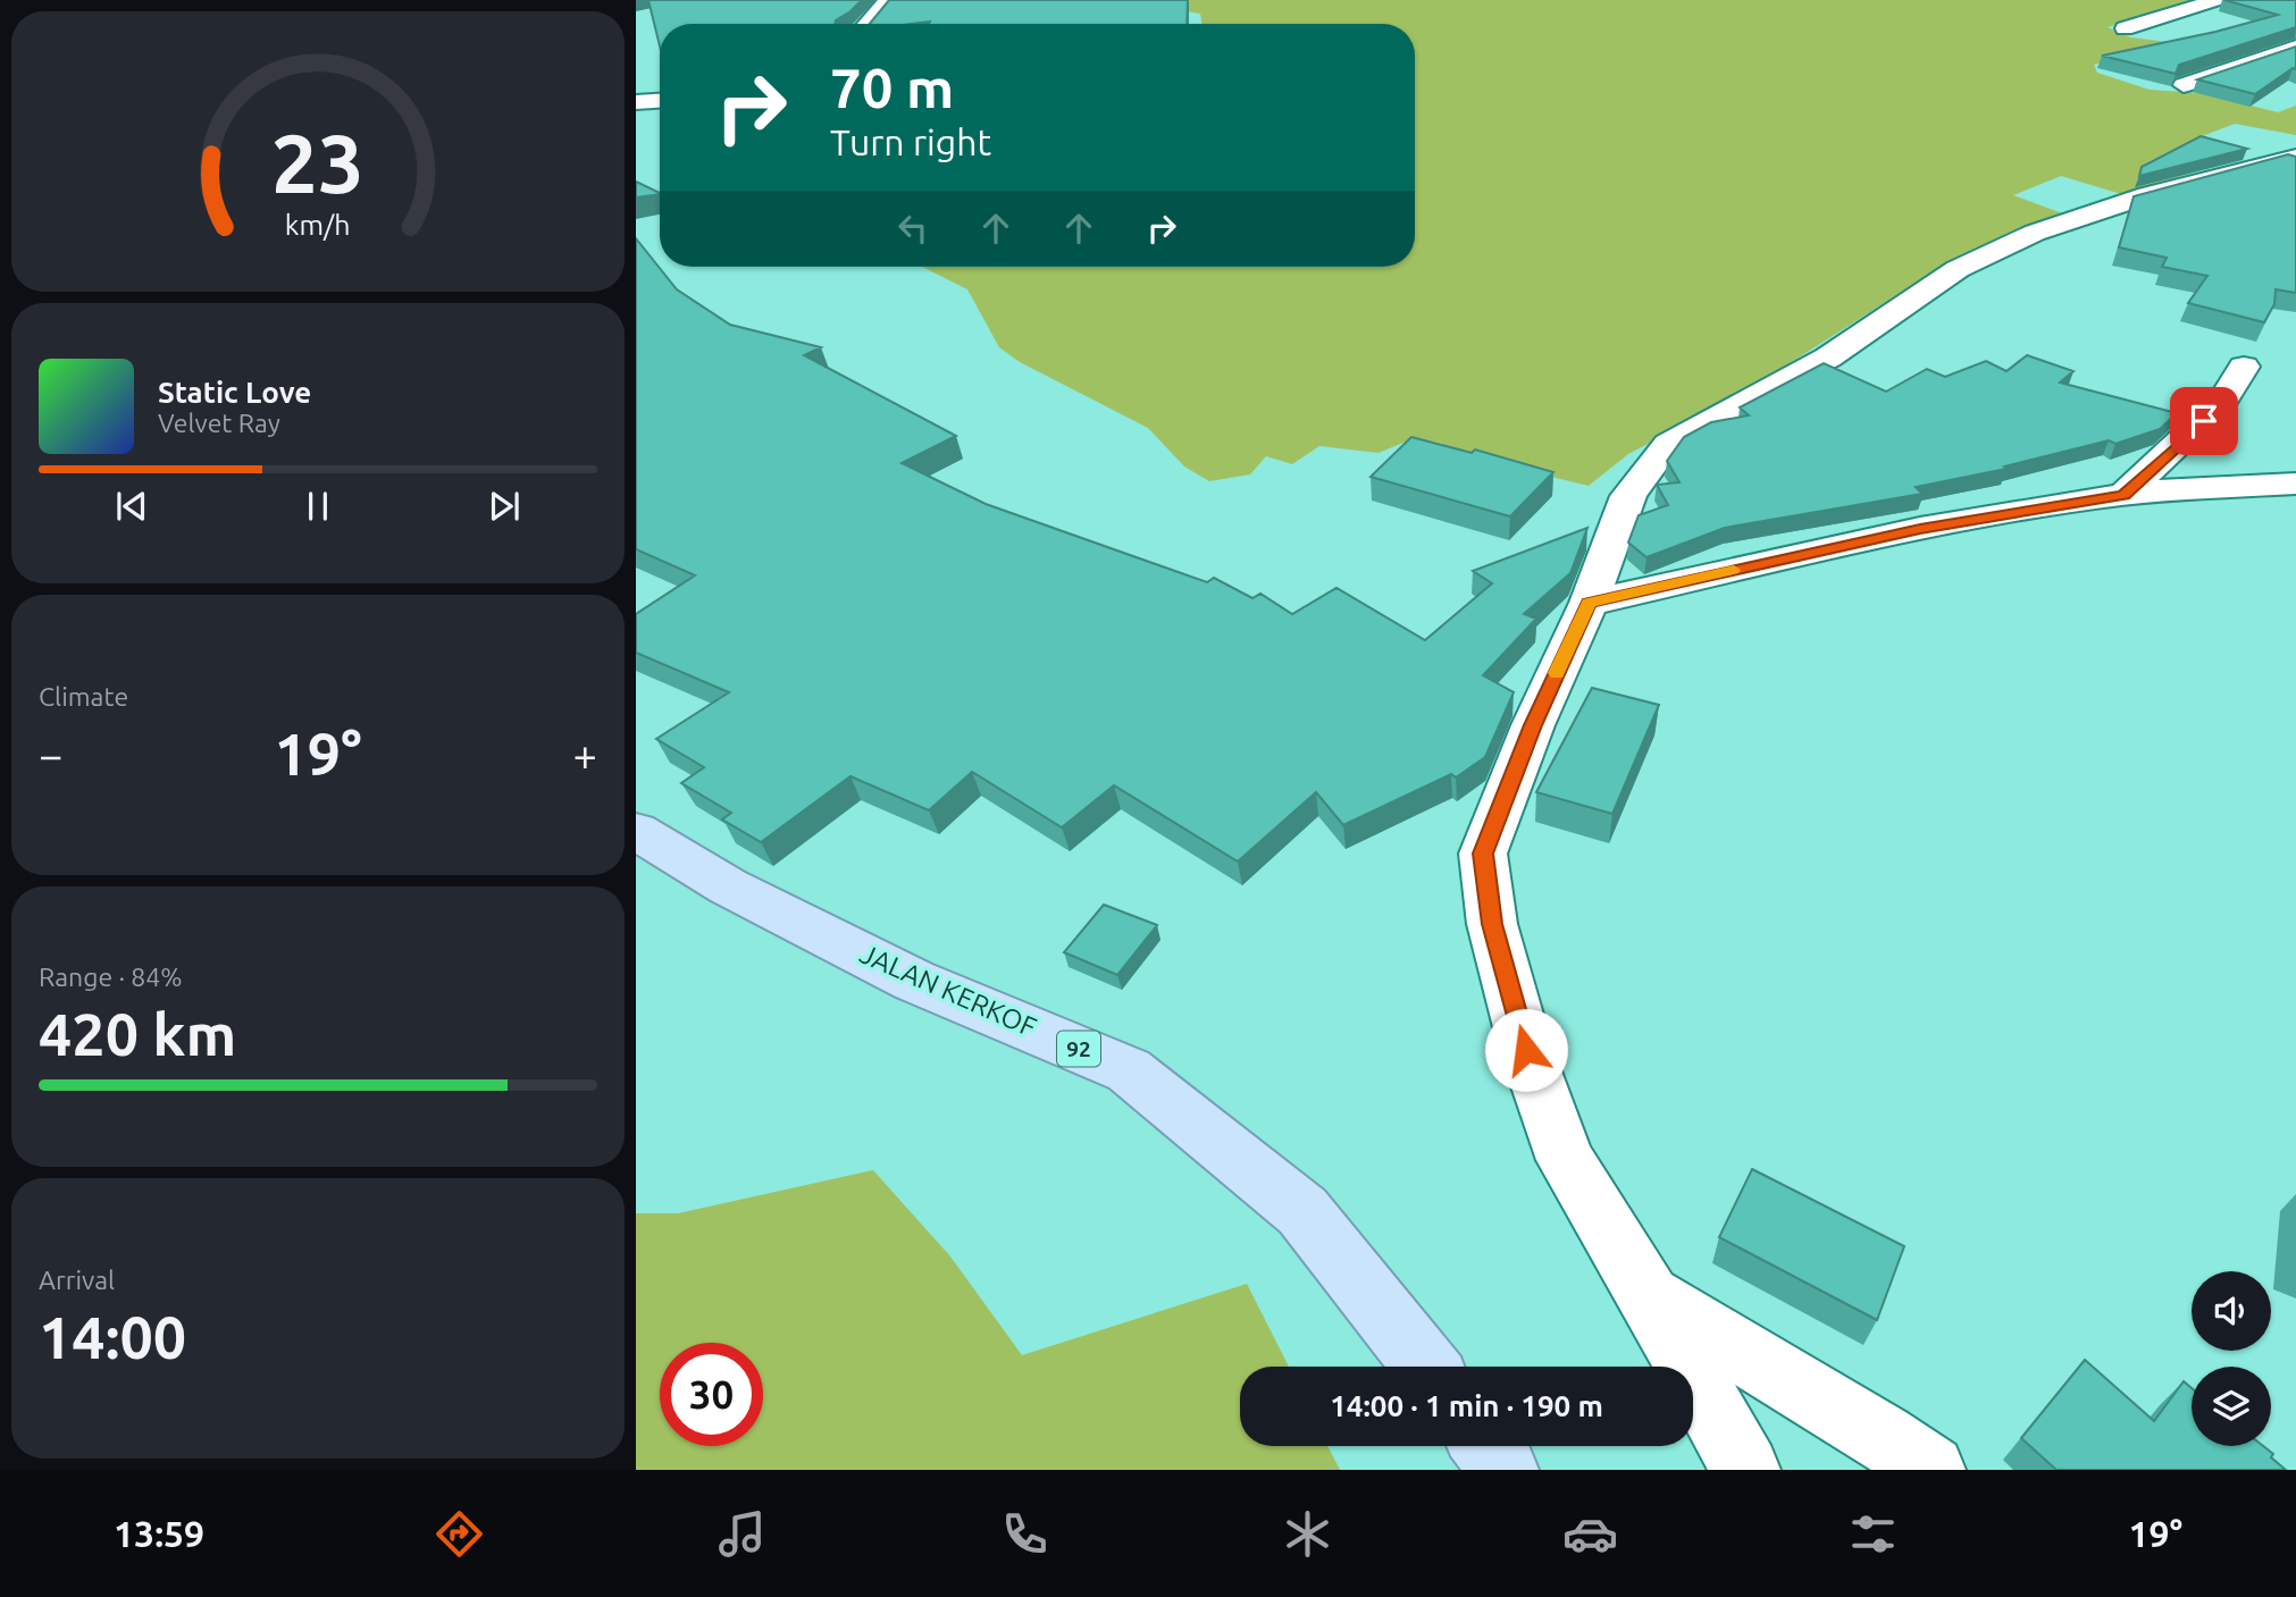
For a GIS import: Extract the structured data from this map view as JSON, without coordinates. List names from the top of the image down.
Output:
{
  "streets": {
    "main road": ["JALAN KERKOF", "92"]
  },
  "page": {
    "turn": ["70 m", "Turn right"],
    "song": ["Static Love", "Velvet Ray"],
    "tile": [
      "Climate",
      ["Range · 84%", "420 km"],
      ["Arrival", "14:00"]
    ],
    "heat": ["−", "19°", "+"],
    "limit": "30",
    "trip": "14:00 · 1 min · 190 m",
    "tabs": ["13:59", "19°"],
    "gauge": ["23", "km/h"]
  }
}
